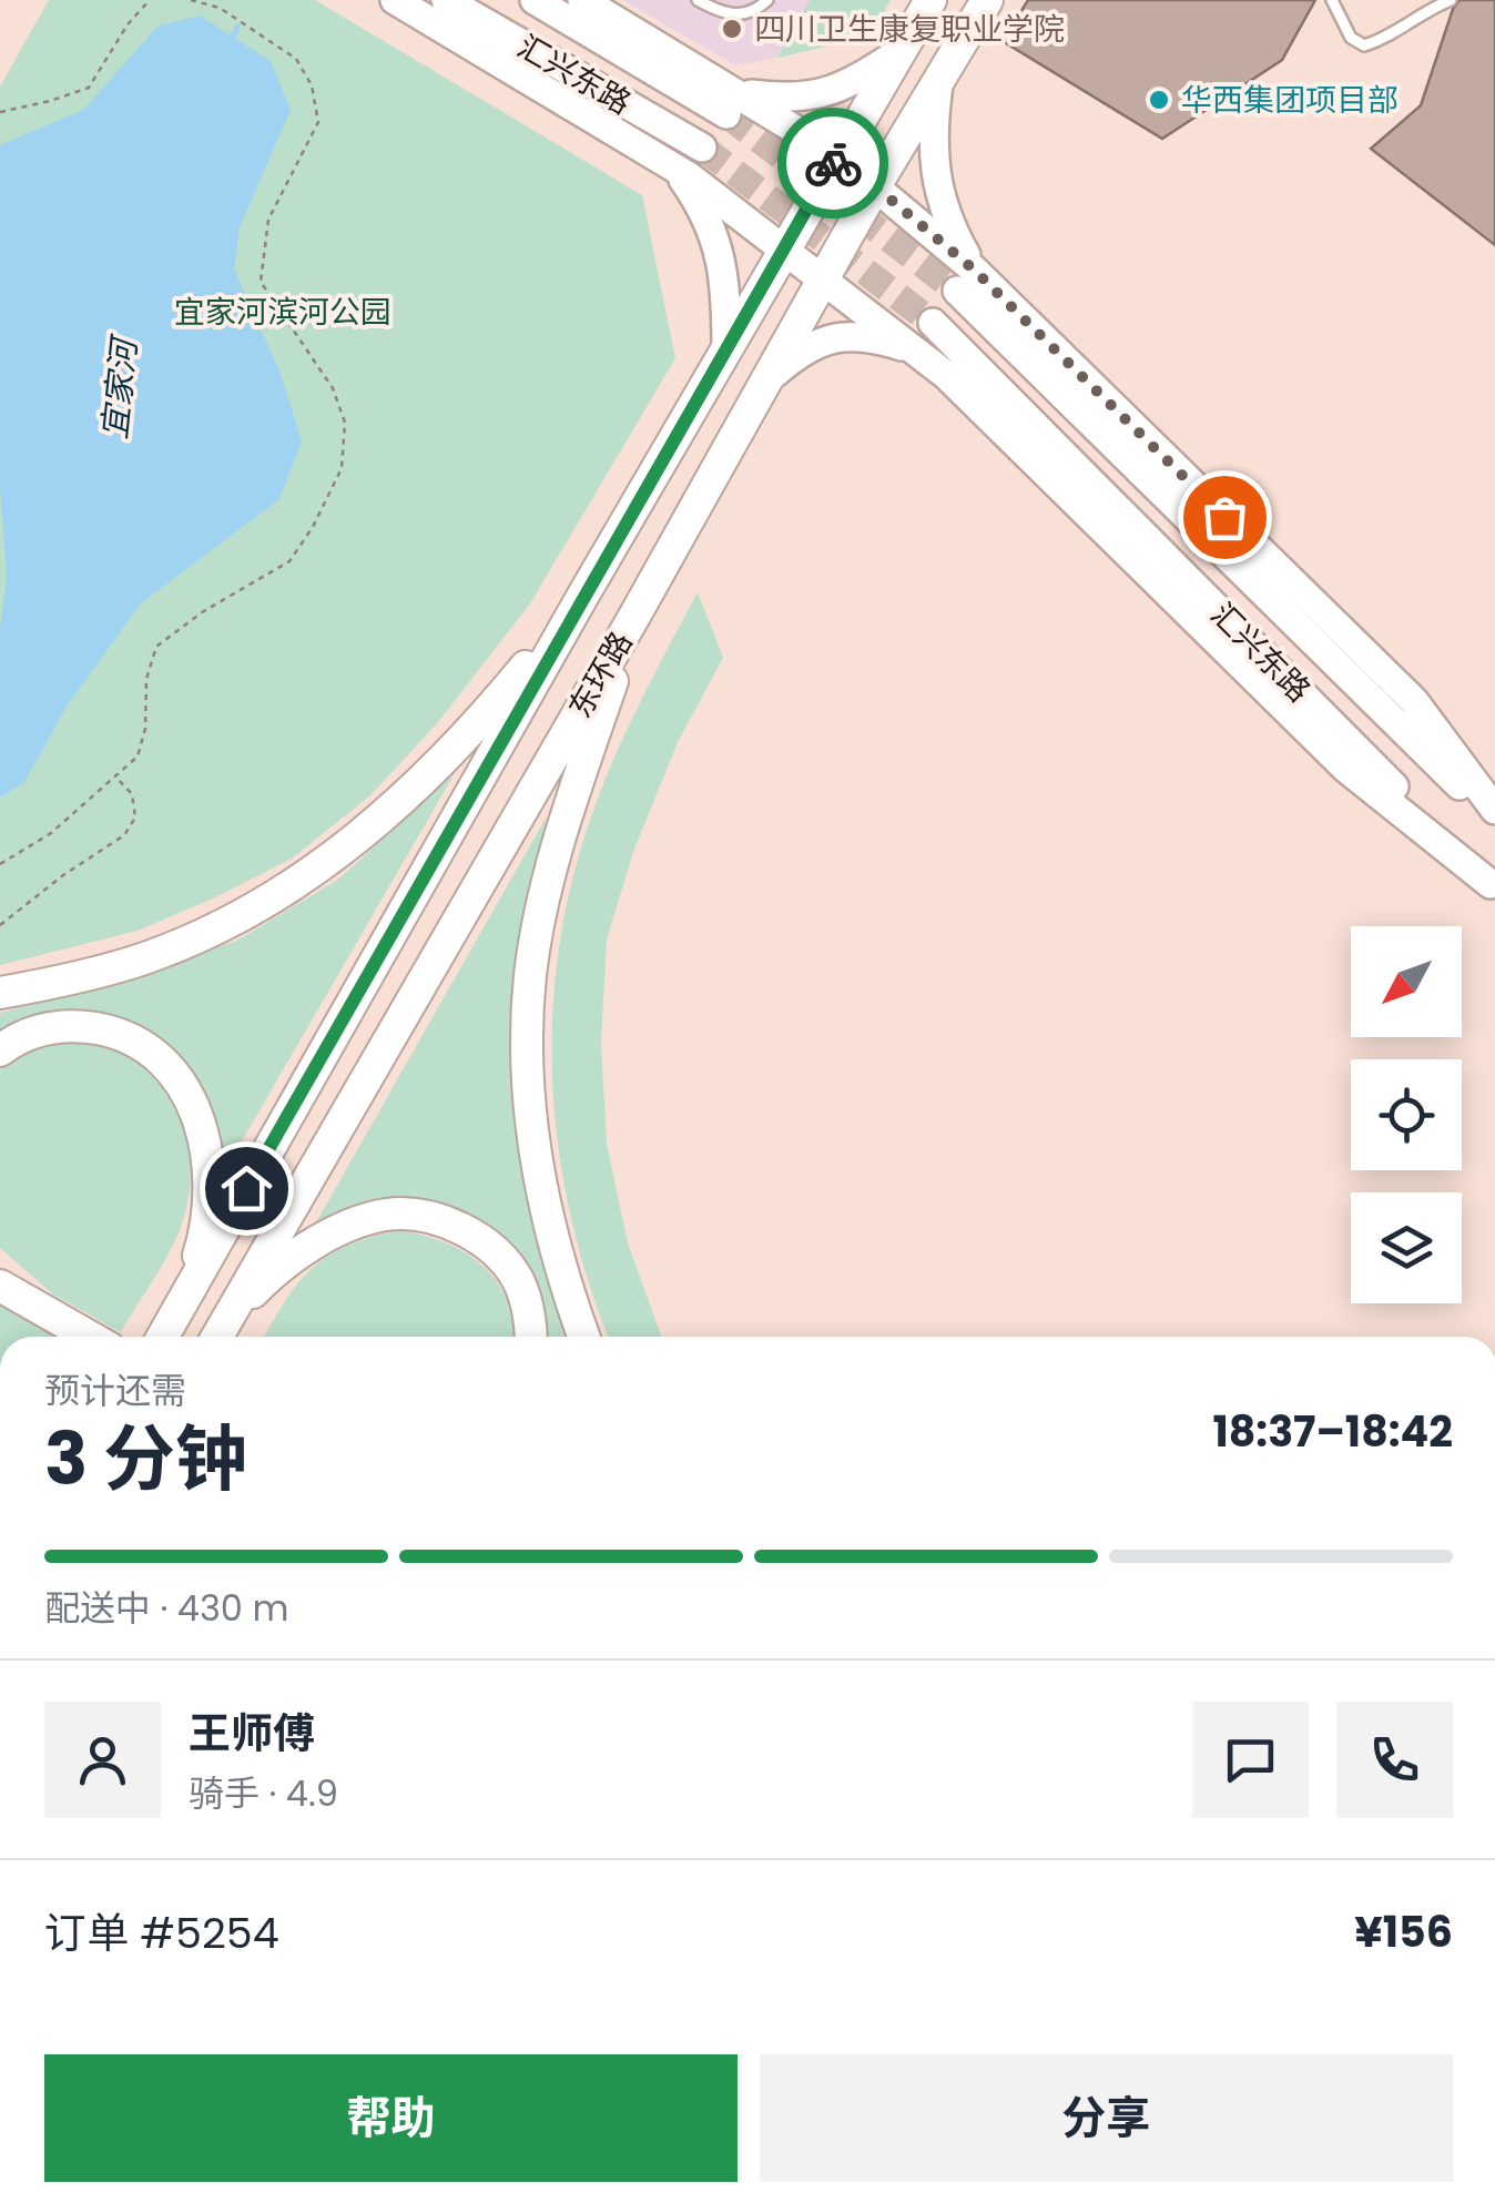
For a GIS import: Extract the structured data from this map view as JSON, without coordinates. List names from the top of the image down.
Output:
{
  "streets": {
    "highway": ["东环路"],
    "main road": ["汇兴东路"]
  },
  "water": ["宜家河"],
  "parks": ["宜家河滨河公园"],
  "places": ["四川卫生康复职业学院", "华西集团项目部"],
  "north": "bottom left",
  "page": {
    "heading": ["3 分钟", "预计还需", "18:37–18:42"],
    "panel": [
      "王师傅",
      "骑手 · 4.9",
      "订单 #5254",
      "¥156"
    ],
    "bar": "配送中 · 430 m",
    "buttons": ["帮助", "分享"]
  }
}
